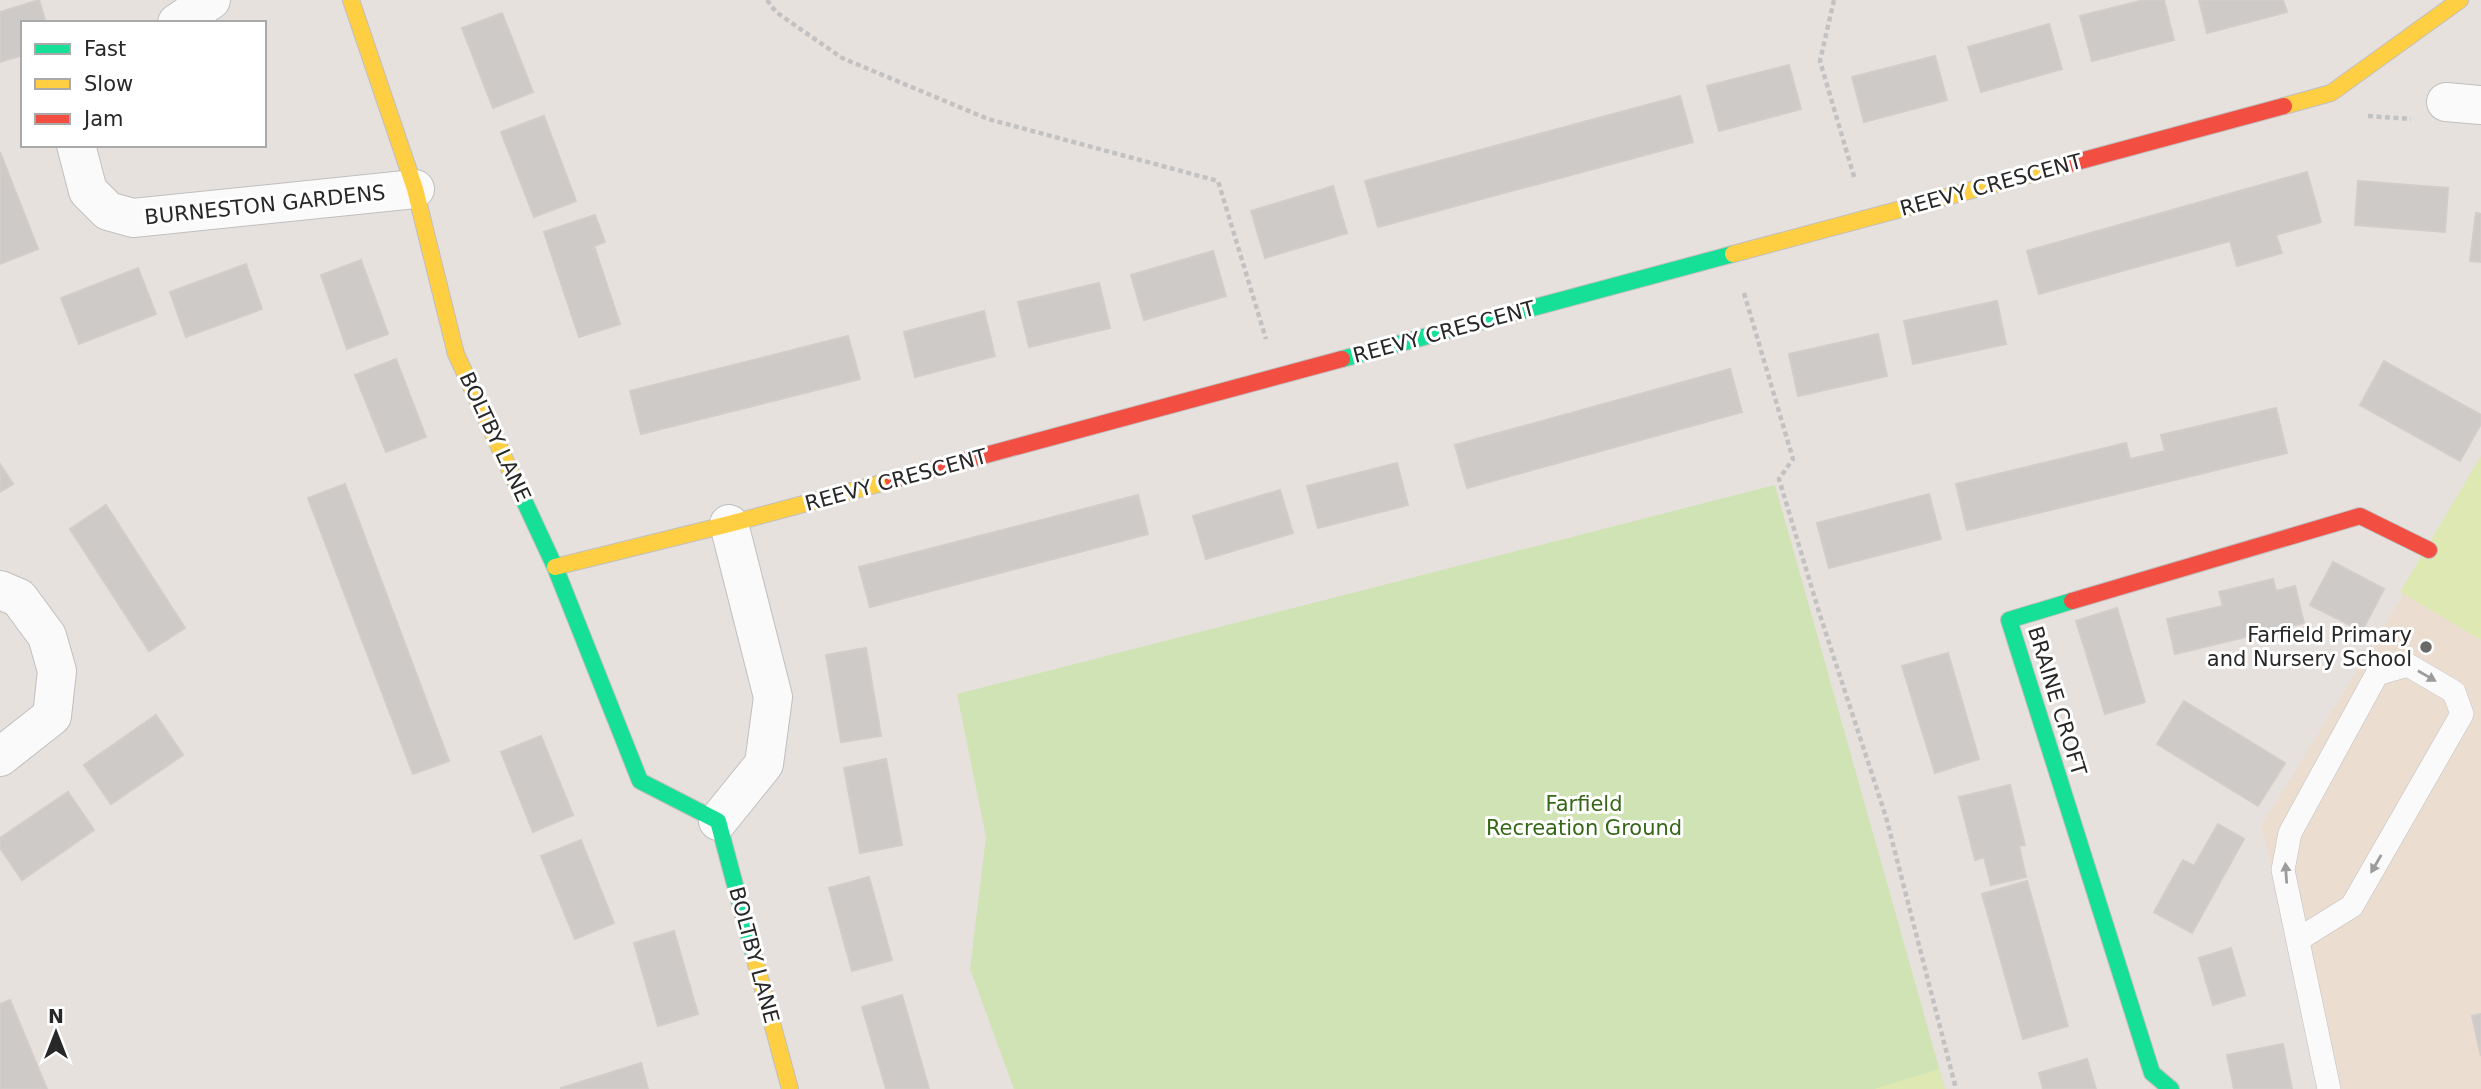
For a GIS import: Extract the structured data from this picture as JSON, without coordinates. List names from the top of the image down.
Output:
{
  "streets": {
    "street": [
      "REEVY CRESCENT",
      "BURNESTON GARDENS",
      "BOLTBY LANE",
      "BRAINE CROFT"
    ]
  },
  "crossings": [
    ["REEVY CRESCENT", "BOLTBY LANE"],
    ["BURNESTON GARDENS", "BOLTBY LANE"]
  ],
  "parks": ["Farfield Recreation Ground"],
  "places": ["Farfield Primary and Nursery School"],
  "legend": ["Fast", "Slow", "Jam"],
  "north": "top"
}
